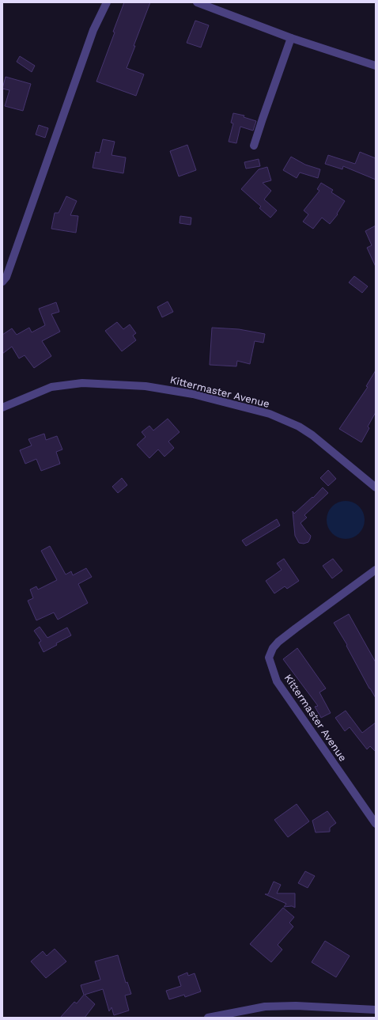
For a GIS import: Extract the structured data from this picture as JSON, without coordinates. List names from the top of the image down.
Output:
{
  "streets": {
    "street": ["Kittermaster Avenue"]
  }
}
